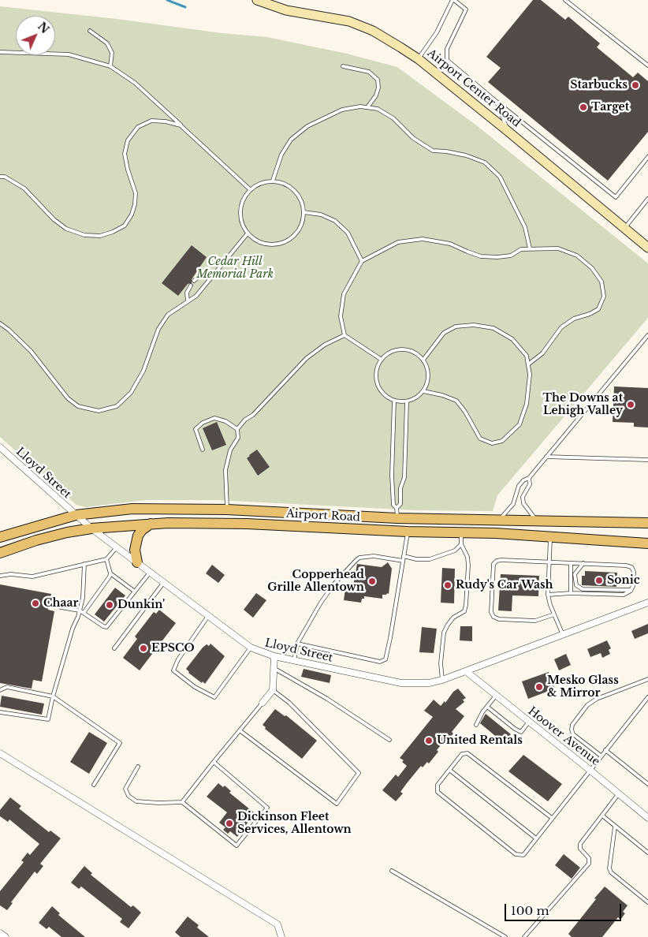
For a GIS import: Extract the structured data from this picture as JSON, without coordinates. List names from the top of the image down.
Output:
{
  "streets": {
    "main road": ["Airport Road"],
    "street": ["Airport Center Road", "Lloyd Street", "Hoover Avenue"]
  },
  "crossings": [
    ["Lloyd Street", "Airport Road"],
    ["Lloyd Street", "Hoover Avenue"]
  ],
  "parks": ["Cedar Hill Memorial Park"],
  "places": [
    "Starbucks",
    "Target",
    "The Downs at Lehigh Valley",
    "Sonic",
    "Copperhead Grille Allentown",
    "Rudy's Car Wash",
    "Chaar",
    "Dunkin'",
    "EPSCO",
    "Mesko Glass & Mirror",
    "United Rentals",
    "Dickinson Fleet Services, Allentown"
  ],
  "scale_bar": "100 m",
  "north": "top right"
}
